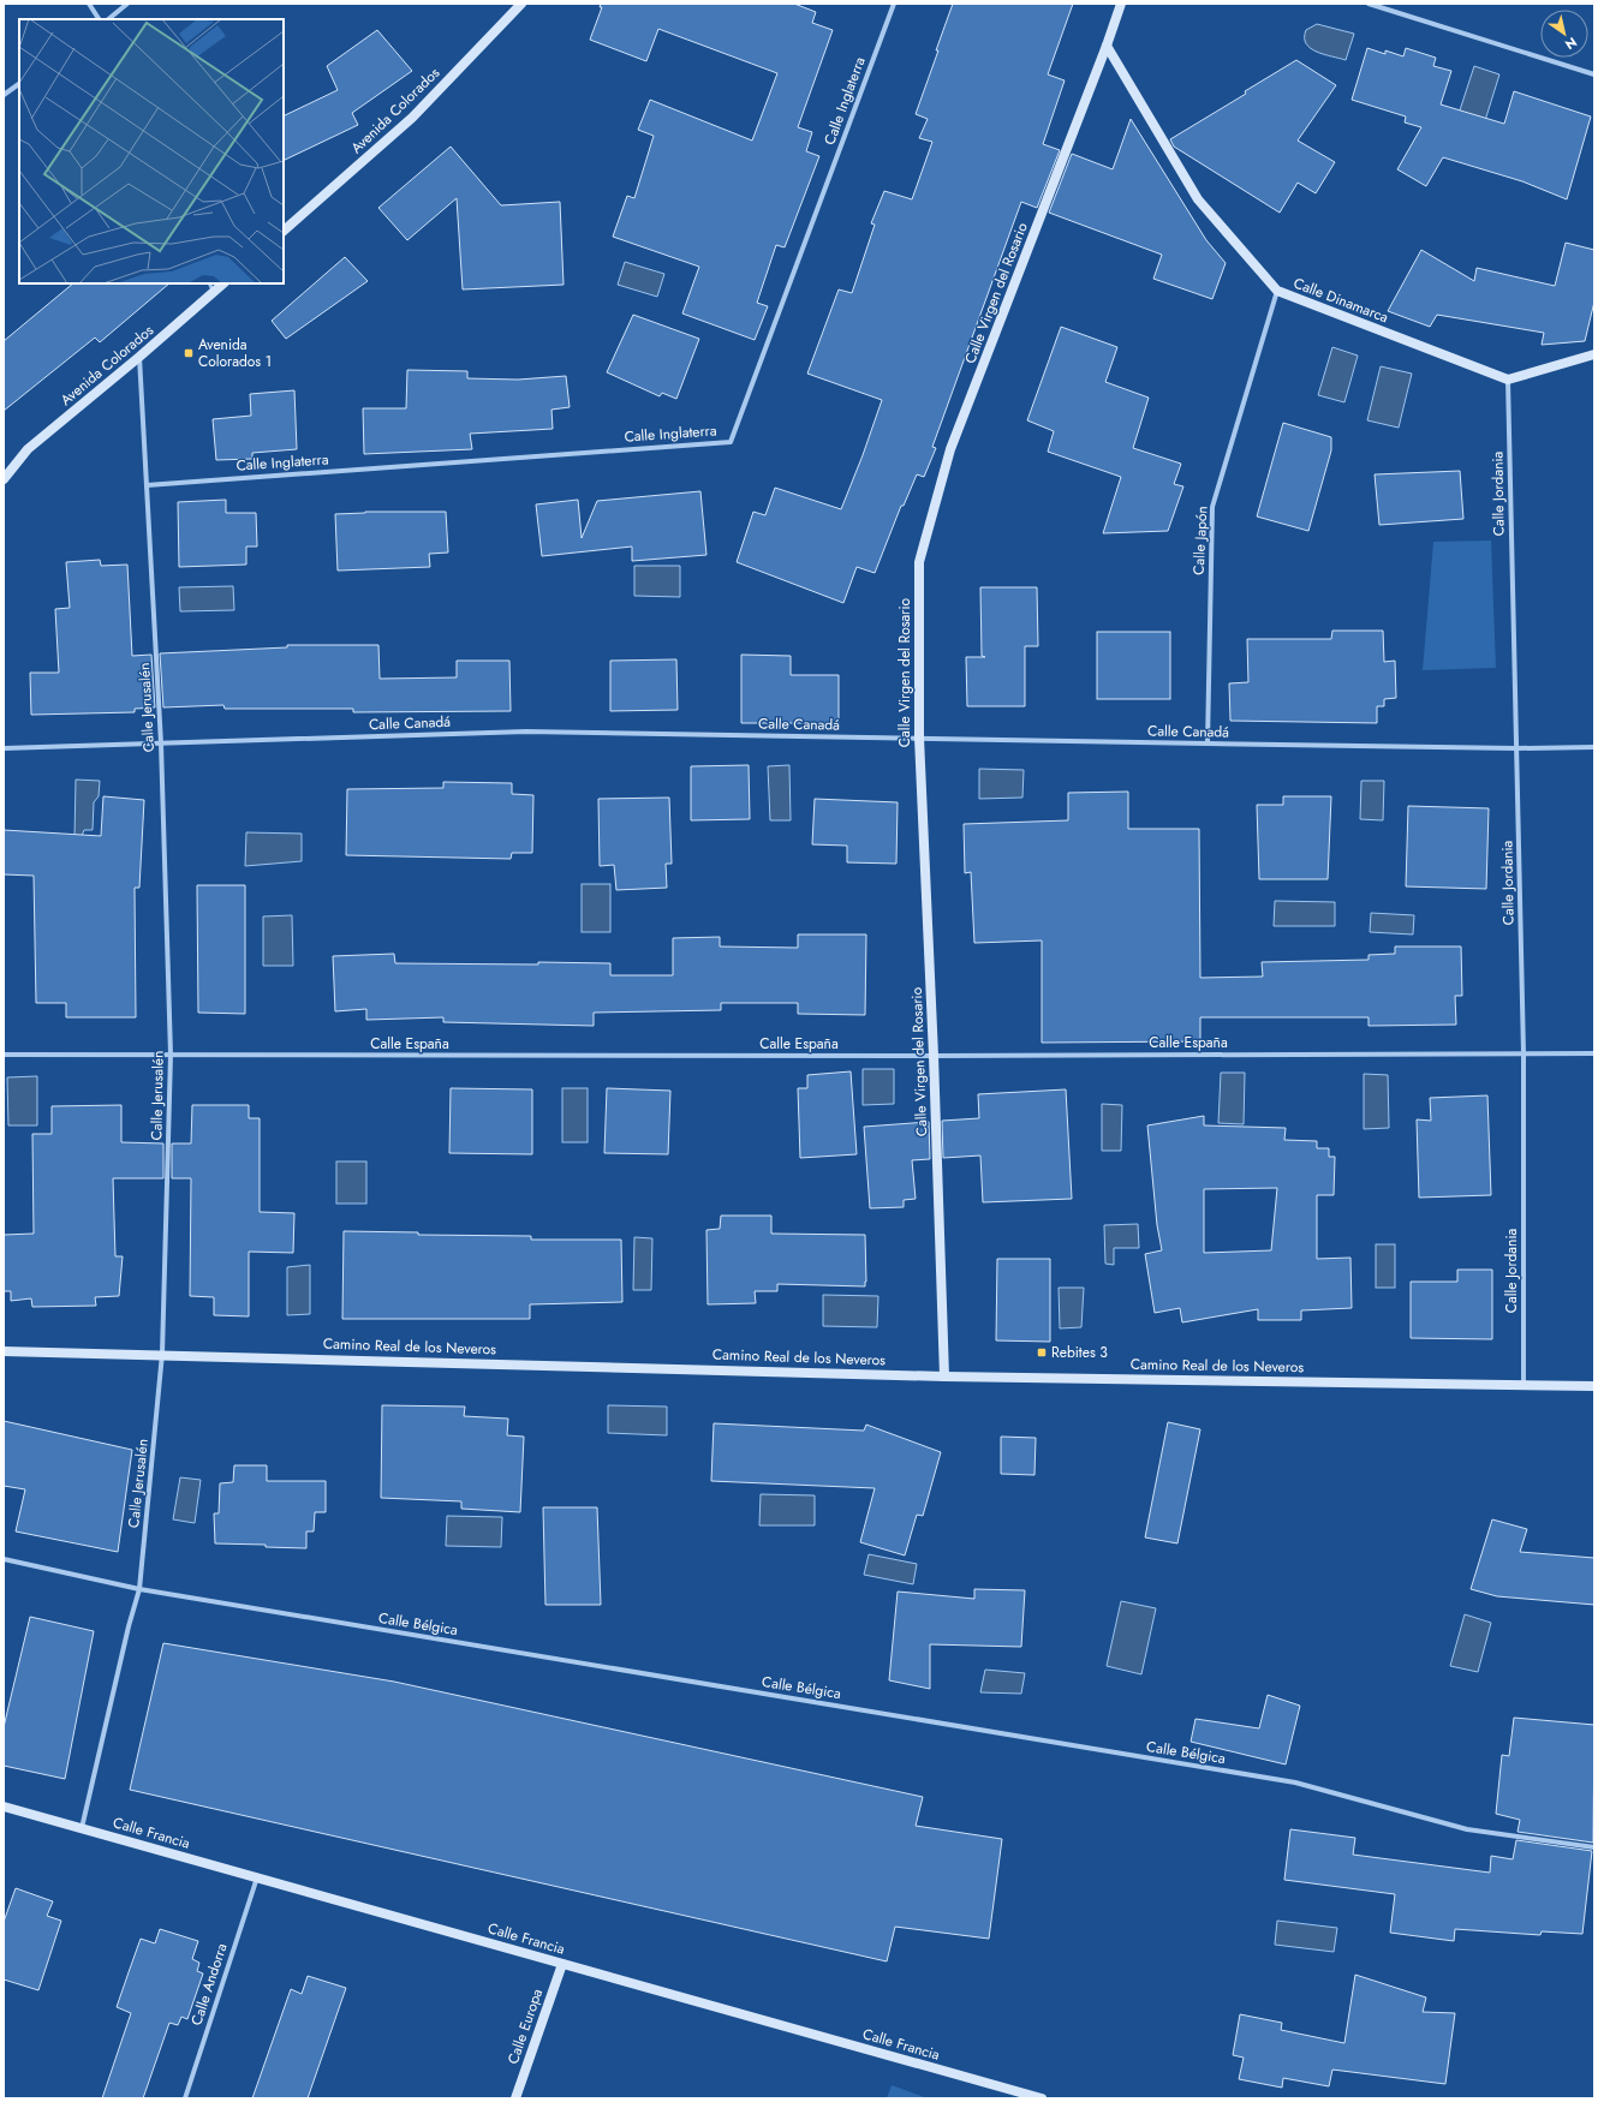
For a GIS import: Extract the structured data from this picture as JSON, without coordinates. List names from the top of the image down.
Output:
{
  "streets": {
    "street": [
      "Calle Inglaterra",
      "Avenida Colorados",
      "Calle Virgen del Rosario",
      "Calle Dinamarca",
      "Calle Jordania",
      "Calle Japón",
      "Calle Jerusalén",
      "Calle Canadá",
      "Calle España",
      "Camino Real de los Neveros",
      "Calle Bélgica",
      "Calle Francia",
      "Calle Andorra",
      "Calle Europa"
    ]
  },
  "crossings": [
    ["Calle Inglaterra", "Calle Jerusalén"],
    ["Avenida Colorados", "Calle Jerusalén"],
    ["Calle Virgen del Rosario", "Calle Dinamarca"],
    ["Calle Virgen del Rosario", "Calle Canadá"],
    ["Calle Virgen del Rosario", "Calle España"],
    ["Calle Virgen del Rosario", "Camino Real de los Neveros"],
    ["Calle Dinamarca", "Calle Jordania"],
    ["Calle Dinamarca", "Calle Japón"],
    ["Calle Jordania", "Calle Canadá"],
    ["Calle Jordania", "Calle España"],
    ["Calle Jordania", "Camino Real de los Neveros"],
    ["Calle Japón", "Calle Canadá"],
    ["Calle Jerusalén", "Calle Canadá"],
    ["Calle Jerusalén", "Calle España"],
    ["Calle Jerusalén", "Camino Real de los Neveros"],
    ["Calle Jerusalén", "Calle Bélgica"],
    ["Calle Jerusalén", "Calle Francia"],
    ["Calle Francia", "Calle Andorra"],
    ["Calle Francia", "Calle Europa"]
  ],
  "places": {
    "transit": ["Avenida Colorados 1", "Rebites 3"]
  },
  "north": "bottom right"
}
